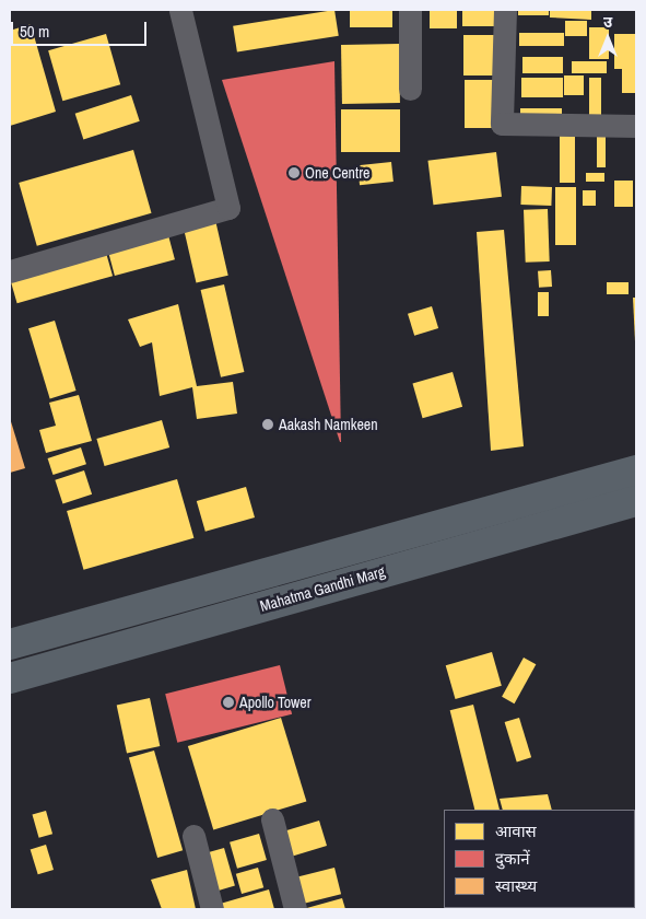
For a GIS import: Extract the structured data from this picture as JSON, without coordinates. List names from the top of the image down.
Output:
{
  "streets": {
    "main road": ["Mahatma Gandhi Marg"]
  },
  "places": ["One Centre", "Aakash Namkeen", "Apollo Tower"],
  "legend": ["आवास", "दुकानें", "स्वास्थ्य"],
  "scale_bar": "50 m",
  "north": "top"
}
